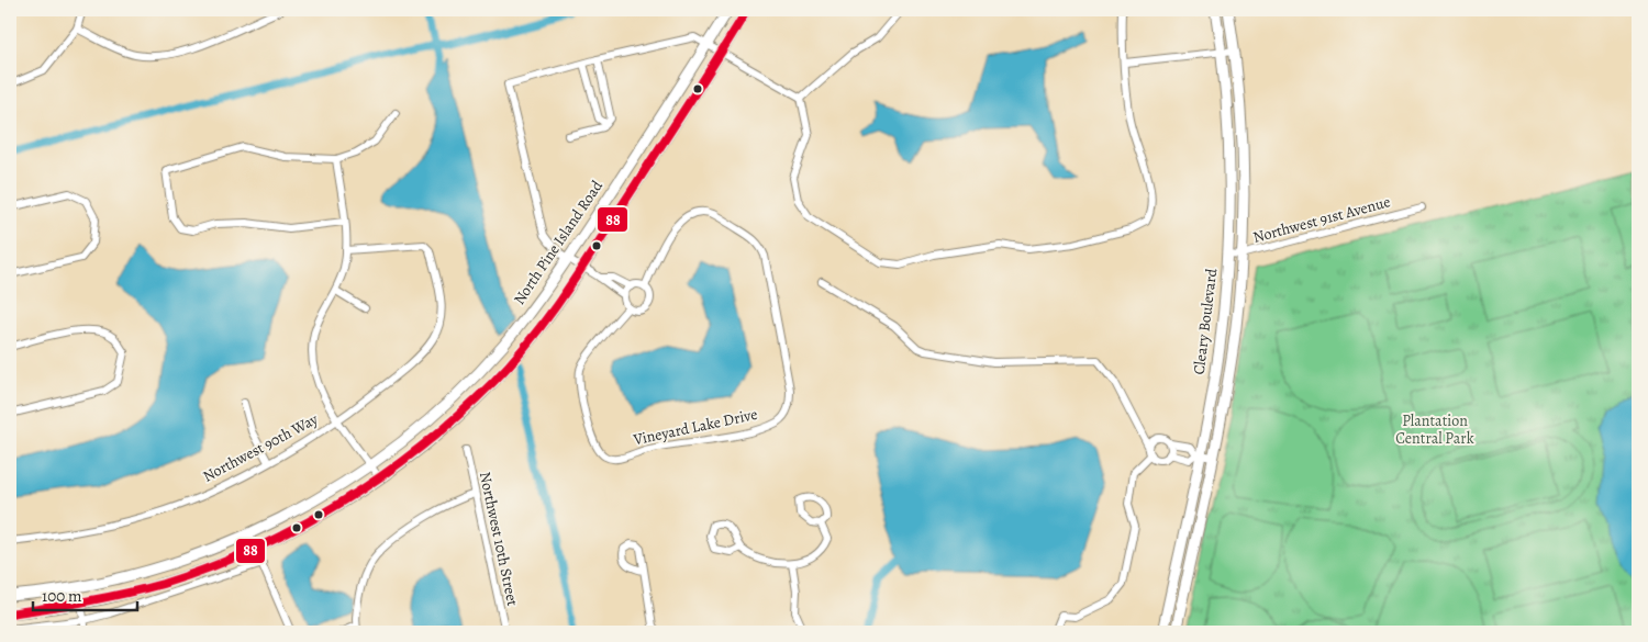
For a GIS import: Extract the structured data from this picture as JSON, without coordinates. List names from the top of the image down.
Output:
{
  "streets": {
    "main road": ["North Pine Island Road", "Cleary Boulevard"],
    "street": [
      "Northwest 91st Avenue",
      "Vineyard Lake Drive",
      "Northwest 90th Way",
      "Northwest 10th Street"
    ]
  },
  "crossings": [
    ["Northwest 91st Avenue", "Cleary Boulevard"]
  ],
  "parks": ["Plantation Central Park"],
  "lines": ["transit line 88"],
  "scale_bar": "100 m"
}
